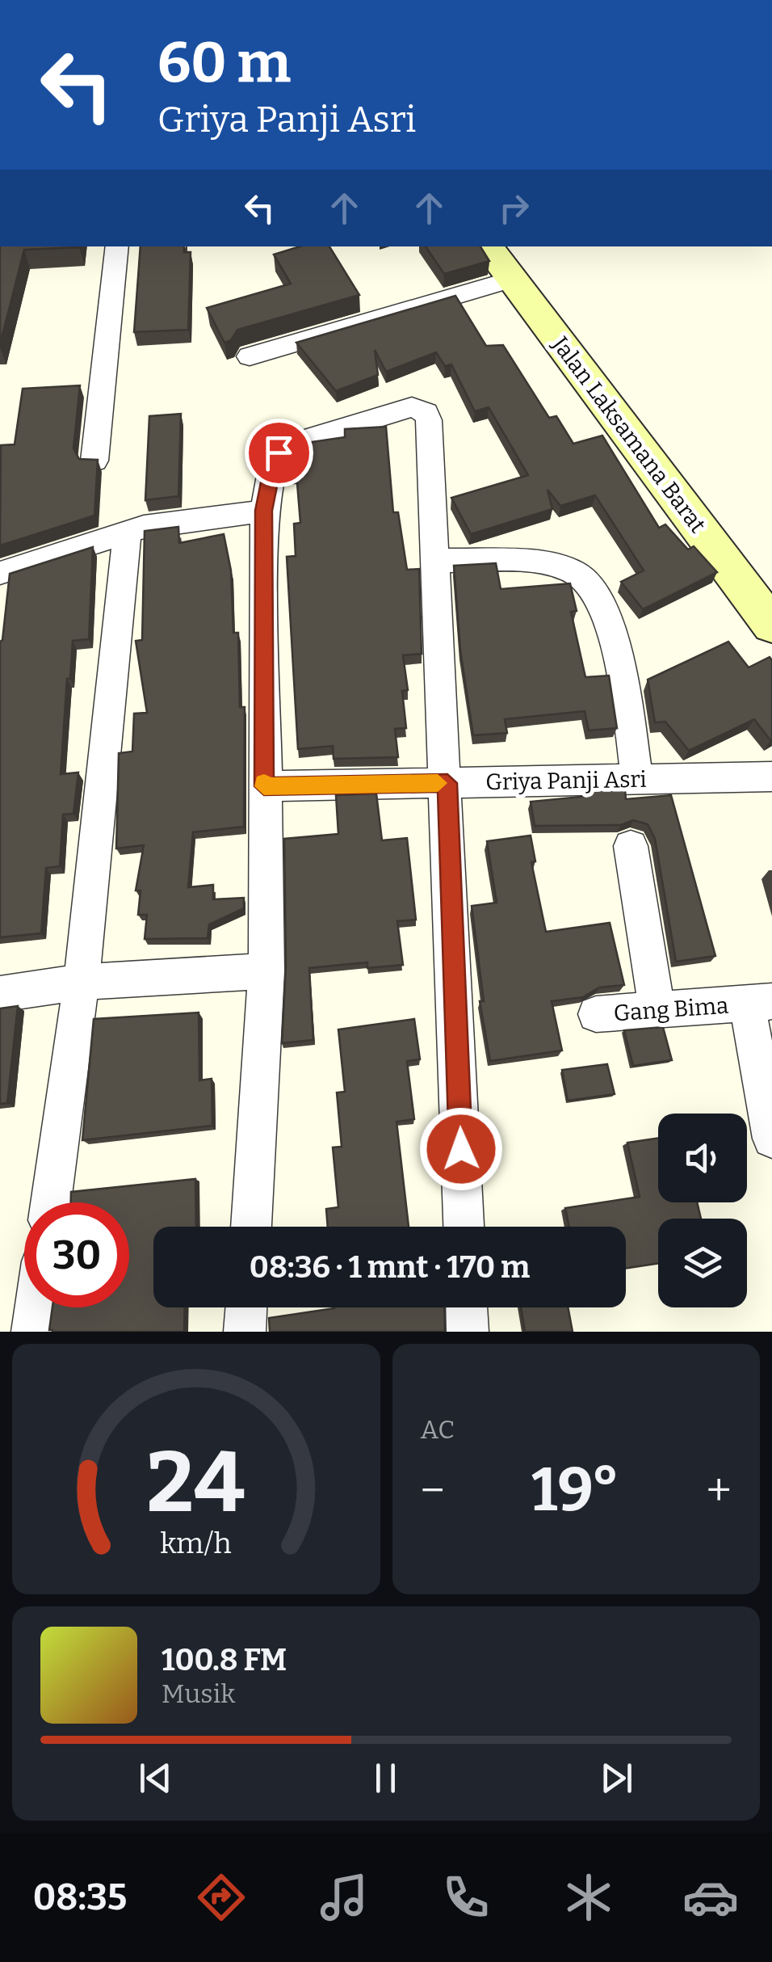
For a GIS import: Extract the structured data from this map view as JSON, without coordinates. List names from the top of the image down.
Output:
{
  "streets": {
    "main road": ["Jalan Laksamana Barat"],
    "street": ["Griya Panji Asri", "Gang Bima"]
  },
  "page": {
    "turn": ["60 m", "Griya Panji Asri"],
    "limit": "30",
    "trip": "08:36 · 1 mnt · 170 m",
    "tile": "AC",
    "heat": ["−", "19°", "+"],
    "song": ["100.8 FM", "Musik"],
    "tabs": "08:35",
    "gauge": ["24", "km/h"]
  }
}
